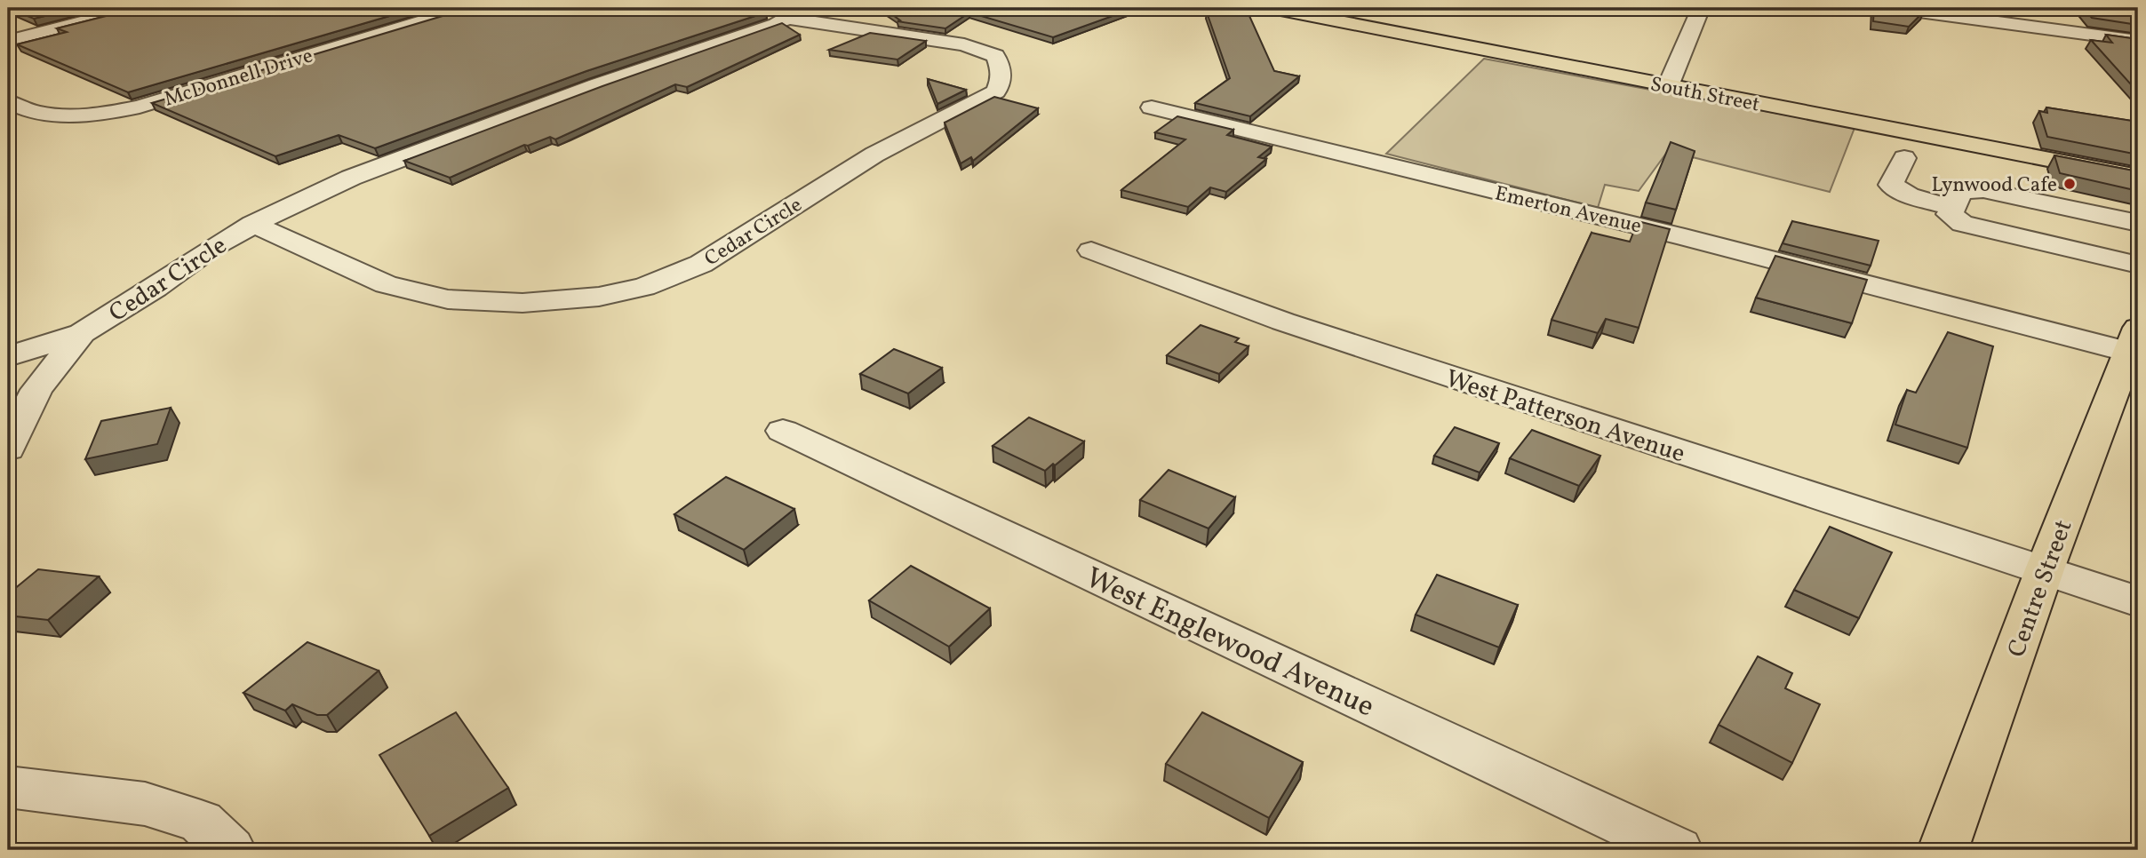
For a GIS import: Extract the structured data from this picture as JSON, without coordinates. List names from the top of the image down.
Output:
{
  "streets": {
    "main road": ["South Street", "Centre Street"],
    "street": [
      "McDonnell Drive",
      "Emerton Avenue",
      "Cedar Circle",
      "West Patterson Avenue",
      "West Englewood Avenue"
    ]
  },
  "crossings": [
    ["Emerton Avenue", "Centre Street"],
    ["West Patterson Avenue", "Centre Street"]
  ],
  "places": ["Lynwood Cafe"]
}
